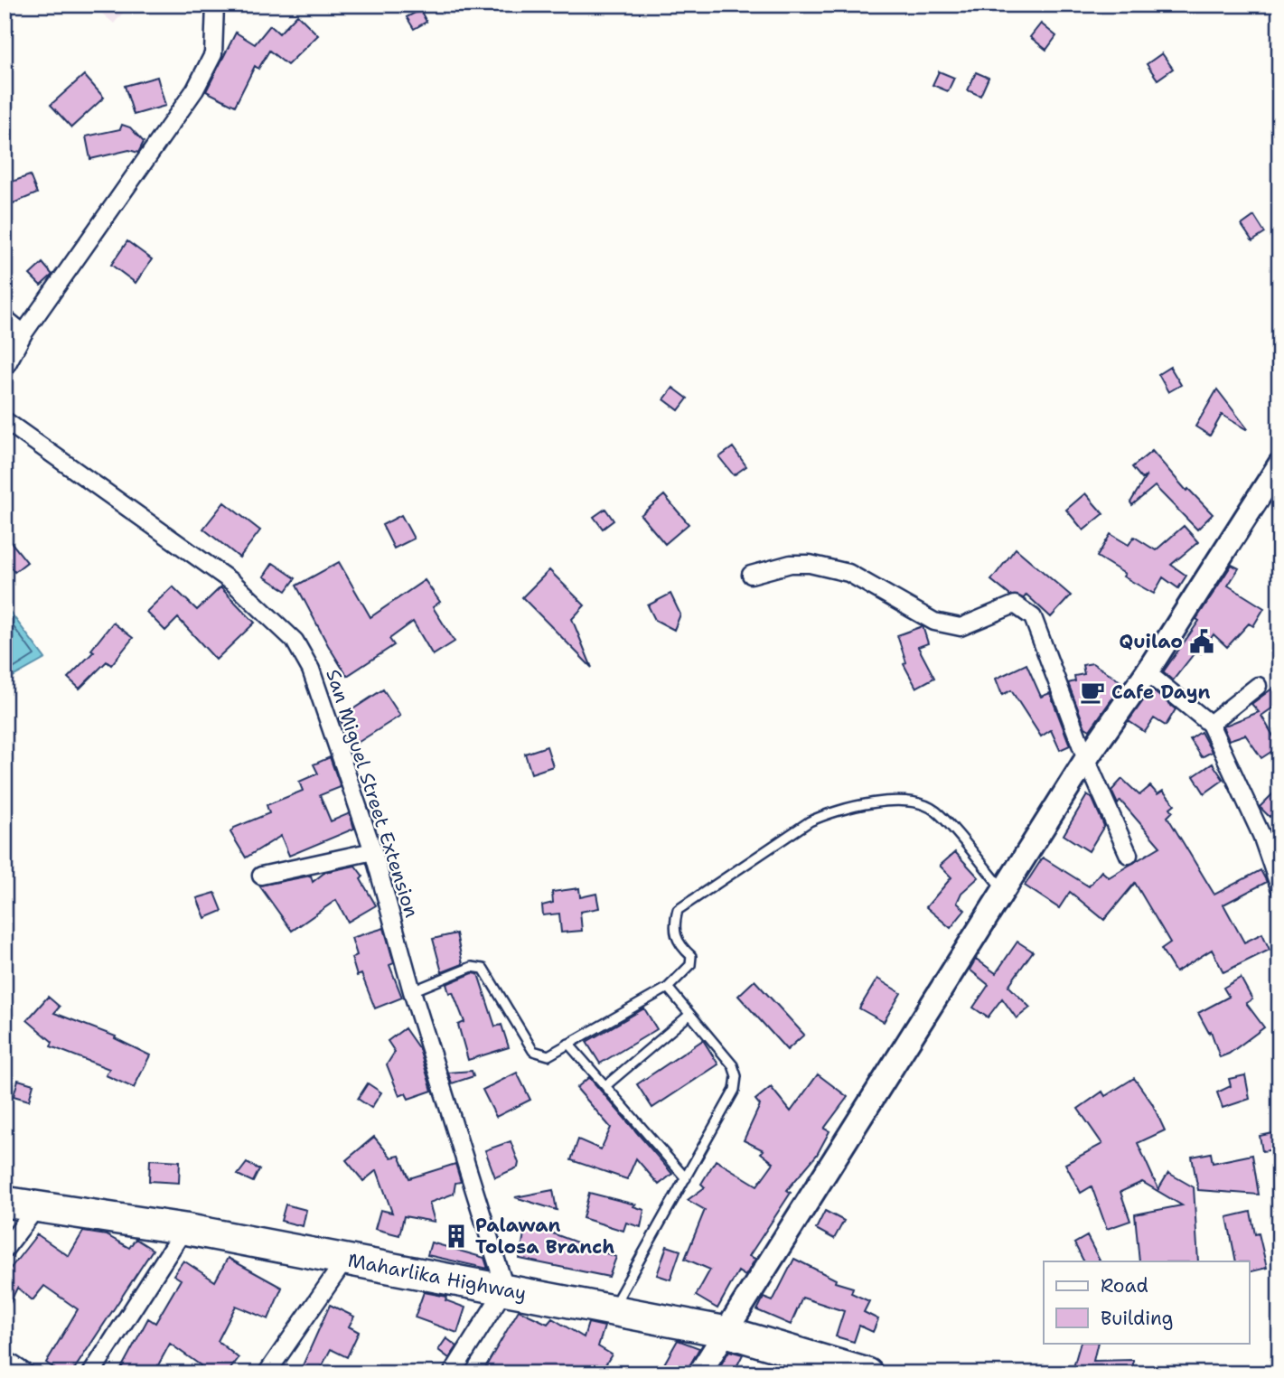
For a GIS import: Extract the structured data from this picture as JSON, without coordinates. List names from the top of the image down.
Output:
{
  "streets": {
    "highway": ["Maharlika Highway"],
    "street": ["San Miguel Street Extension"]
  },
  "crossings": [
    ["San Miguel Street Extension", "Maharlika Highway"]
  ],
  "places": {
    "public building": ["Quilao"],
    "cafe": ["Cafe Dayn"],
    "building": ["Palawan Tolosa Branch"]
  },
  "legend": ["Road", "Building"]
}
